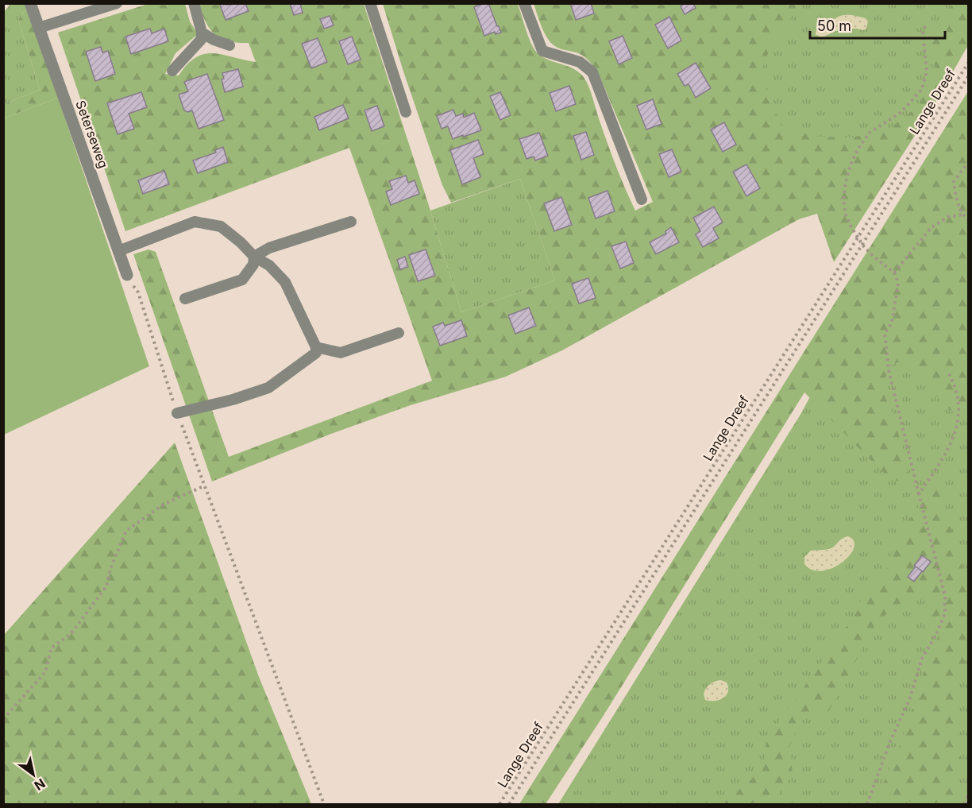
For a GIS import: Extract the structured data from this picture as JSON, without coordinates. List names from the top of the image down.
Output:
{
  "streets": {
    "street": ["Seterseweg"],
    "path": ["Lange Dreef"]
  },
  "scale_bar": "50 m",
  "north": "bottom right"
}
